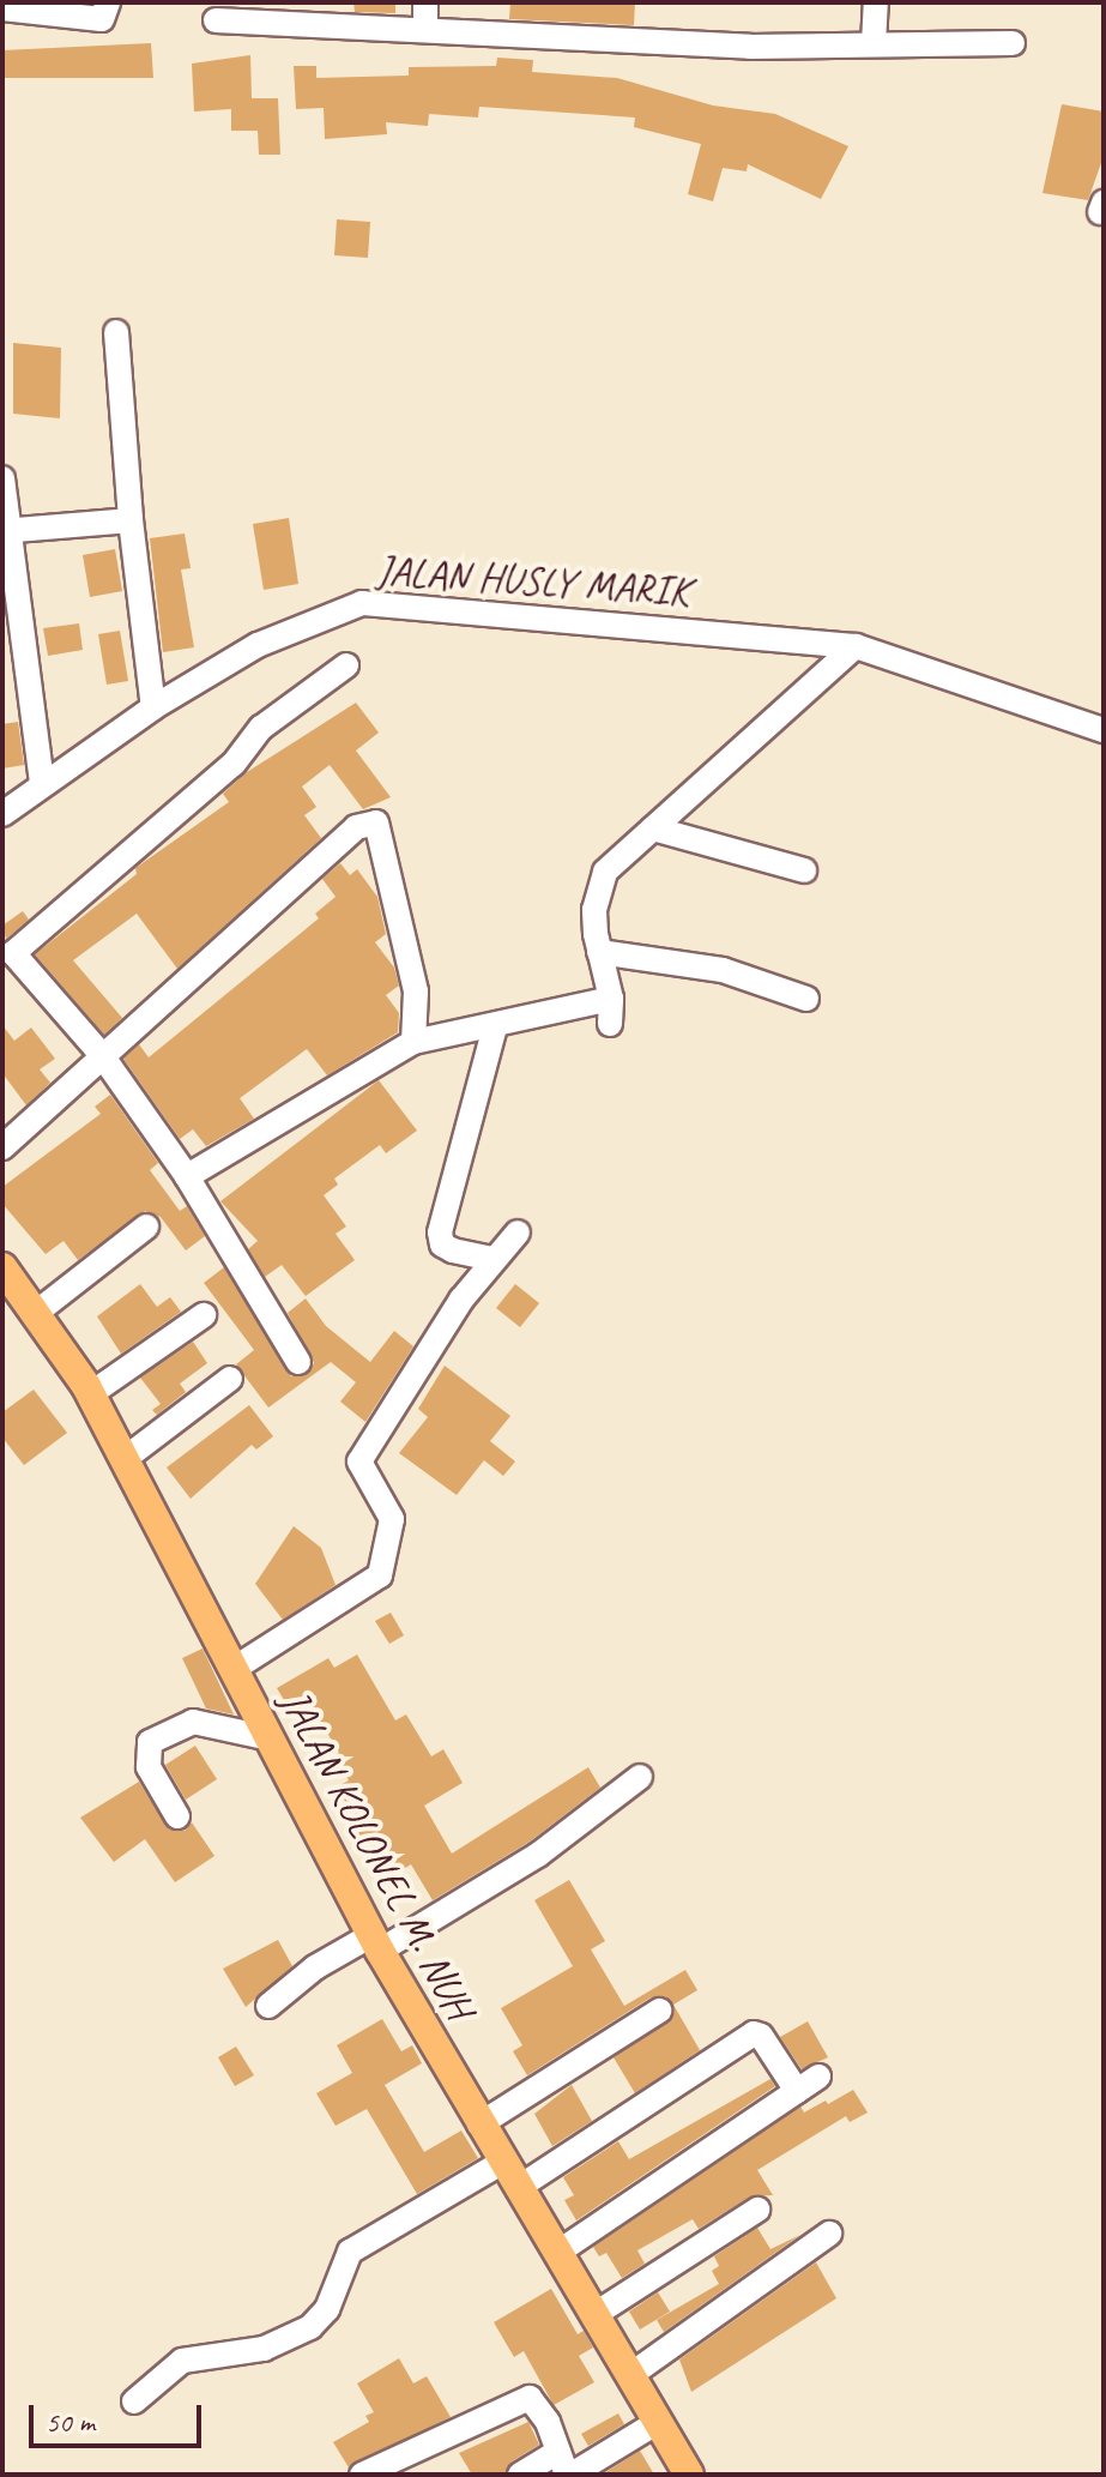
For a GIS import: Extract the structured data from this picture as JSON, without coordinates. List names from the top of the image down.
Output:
{
  "streets": {
    "main road": ["JALAN KOLONEL M. NUH"],
    "street": ["JALAN HUSLY MARIK"]
  },
  "scale_bar": "50 m"
}
